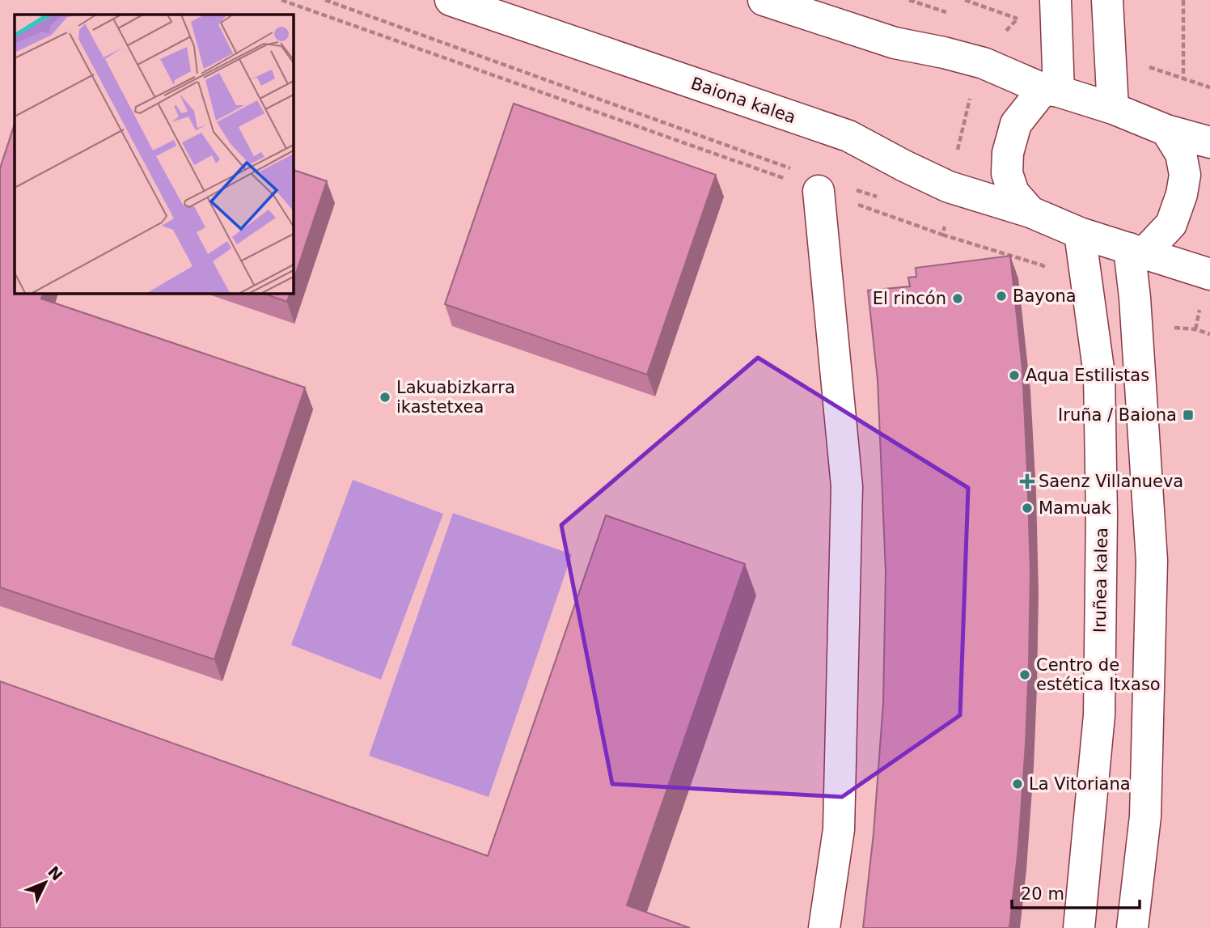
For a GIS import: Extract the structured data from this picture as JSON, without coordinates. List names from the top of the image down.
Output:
{
  "streets": {
    "street": ["Baiona kalea", "Iruñea kalea"]
  },
  "crossings": [
    ["Baiona kalea", "Iruñea kalea"]
  ],
  "places": {
    "other": [
      "Bayona",
      "El rincón",
      "Aqua Estilistas",
      "Lakuabizkarra ikastetxea",
      "Mamuak",
      "Centro de estética Itxaso",
      "La Vitoriana"
    ],
    "transit": ["Iruña / Baiona"],
    "health": ["Saenz Villanueva"]
  },
  "scale_bar": "20 m",
  "north": "top right"
}
